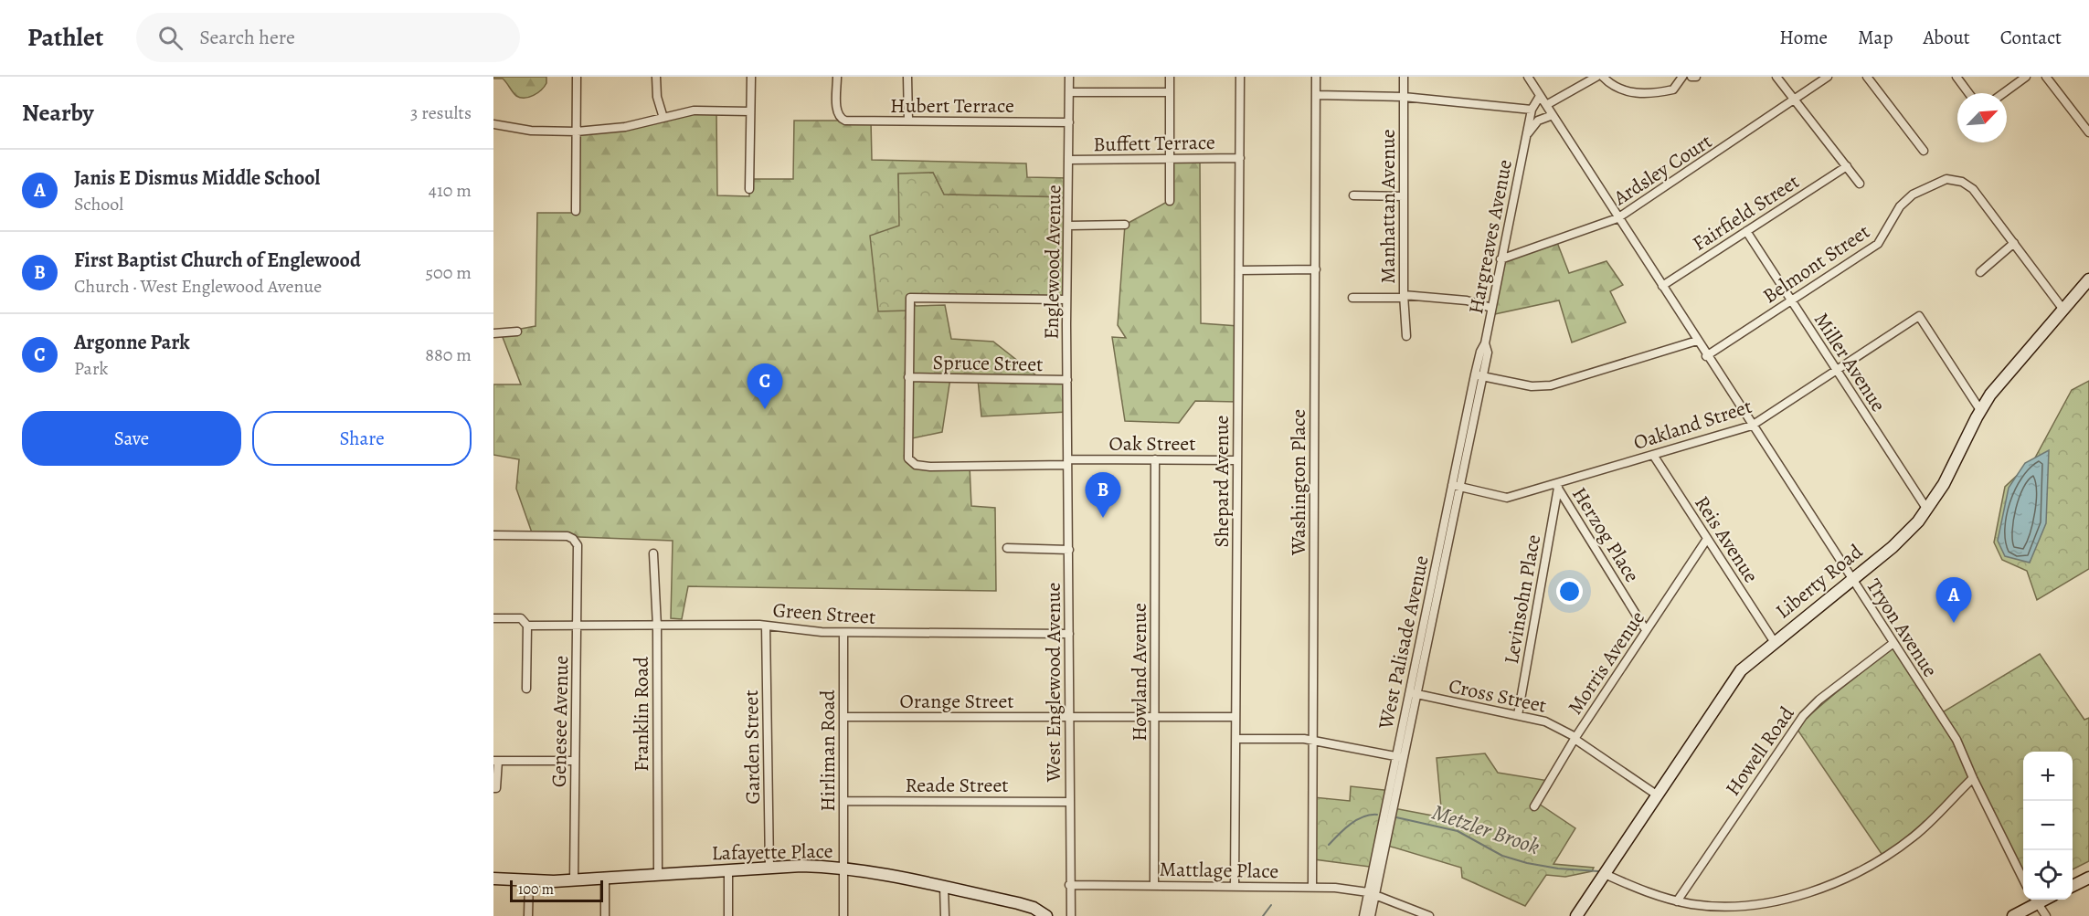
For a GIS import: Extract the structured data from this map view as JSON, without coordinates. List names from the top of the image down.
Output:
{
  "streets": {
    "main road": ["Liberty Road", "Lafayette Place"],
    "street": [
      "Hubert Terrace",
      "Buffett Terrace",
      "Ardsley Court",
      "Manhattan Avenue",
      "Fairfield Street",
      "Hargreaves Avenue",
      "Englewood Avenue",
      "Belmont Street",
      "Miller Avenue",
      "Spruce Street",
      "Oakland Street",
      "Oak Street",
      "Shepard Avenue",
      "Washington Place",
      "Herzog Place",
      "Reis Avenue",
      "Levinsohn Place",
      "Green Street",
      "Tryon Avenue",
      "West Palisade Avenue",
      "Morris Avenue",
      "Howland Avenue",
      "West Englewood Avenue",
      "Cross Street",
      "Orange Street",
      "Franklin Road",
      "Genesee Avenue",
      "Garden Street",
      "Hirliman Road",
      "Howell Road",
      "Reade Street",
      "Mattlage Place"
    ]
  },
  "crossings": [
    ["Hubert Terrace", "Englewood Avenue"],
    ["Buffett Terrace", "Englewood Avenue"],
    ["Buffett Terrace", "Shepard Avenue"],
    ["Ardsley Court", "Hargreaves Avenue"],
    ["Ardsley Court", "Tryon Avenue"],
    ["Fairfield Street", "Miller Avenue"],
    ["Fairfield Street", "Tryon Avenue"],
    ["Hargreaves Avenue", "Tryon Avenue"],
    ["Hargreaves Avenue", "West Palisade Avenue"],
    ["Englewood Avenue", "Spruce Street"],
    ["Englewood Avenue", "West Englewood Avenue"],
    ["Belmont Street", "Miller Avenue"],
    ["Belmont Street", "Liberty Road"],
    ["Belmont Street", "Tryon Avenue"],
    ["Miller Avenue", "Oakland Street"],
    ["Miller Avenue", "Liberty Road"],
    ["Spruce Street", "Oak Street"],
    ["Oakland Street", "Herzog Place"],
    ["Oakland Street", "Reis Avenue"],
    ["Oakland Street", "Liberty Road"],
    ["Oakland Street", "Levinsohn Place"],
    ["Oakland Street", "Tryon Avenue"],
    ["Oakland Street", "West Palisade Avenue"],
    ["Oak Street", "Shepard Avenue"],
    ["Oak Street", "Howland Avenue"],
    ["Oak Street", "West Englewood Avenue"],
    ["Shepard Avenue", "Orange Street"],
    ["Shepard Avenue", "Mattlage Place"],
    ["Washington Place", "Mattlage Place"],
    ["Herzog Place", "Levinsohn Place"],
    ["Herzog Place", "Morris Avenue"],
    ["Reis Avenue", "Liberty Road"],
    ["Reis Avenue", "Morris Avenue"],
    ["Liberty Road", "Tryon Avenue"],
    ["Liberty Road", "Cross Street"],
    ["Levinsohn Place", "Cross Street"],
    ["Green Street", "West Englewood Avenue"],
    ["Green Street", "Franklin Road"],
    ["Green Street", "Genesee Avenue"],
    ["Green Street", "Garden Street"],
    ["Green Street", "Hirliman Road"],
    ["Tryon Avenue", "Howell Road"],
    ["West Palisade Avenue", "Cross Street"],
    ["West Palisade Avenue", "Mattlage Place"],
    ["Morris Avenue", "Cross Street"],
    ["Howland Avenue", "Orange Street"],
    ["Howland Avenue", "Mattlage Place"],
    ["West Englewood Avenue", "Orange Street"],
    ["West Englewood Avenue", "Reade Street"],
    ["West Englewood Avenue", "Mattlage Place"],
    ["Orange Street", "Hirliman Road"],
    ["Franklin Road", "Lafayette Place"],
    ["Genesee Avenue", "Lafayette Place"],
    ["Garden Street", "Lafayette Place"],
    ["Hirliman Road", "Reade Street"],
    ["Hirliman Road", "Lafayette Place"]
  ],
  "water": ["Metzler Brook"],
  "scale_bar": "100 m",
  "north": "top right",
  "page": {
    "header": "Pathlet",
    "search": "Search here",
    "nav": [
      "Home",
      "Map",
      "About",
      "Contact"
    ],
    "heading": ["Nearby", "3 results"],
    "list": [
      {
        "mark": "A",
        "name": "Janis E Dismus Middle School",
        "note": "School",
        "value": "410 m"
      },
      {
        "mark": "B",
        "name": "First Baptist Church of Englewood",
        "note": "Church · West Englewood Avenue",
        "value": "500 m"
      },
      {
        "mark": "C",
        "name": "Argonne Park",
        "note": "Park",
        "value": "880 m"
      }
    ],
    "pins": ["C", "B", "A"],
    "buttons": ["Save", "Share"],
    "map_buttons": ["+", "−"],
    "scale": "100 m"
  }
}
